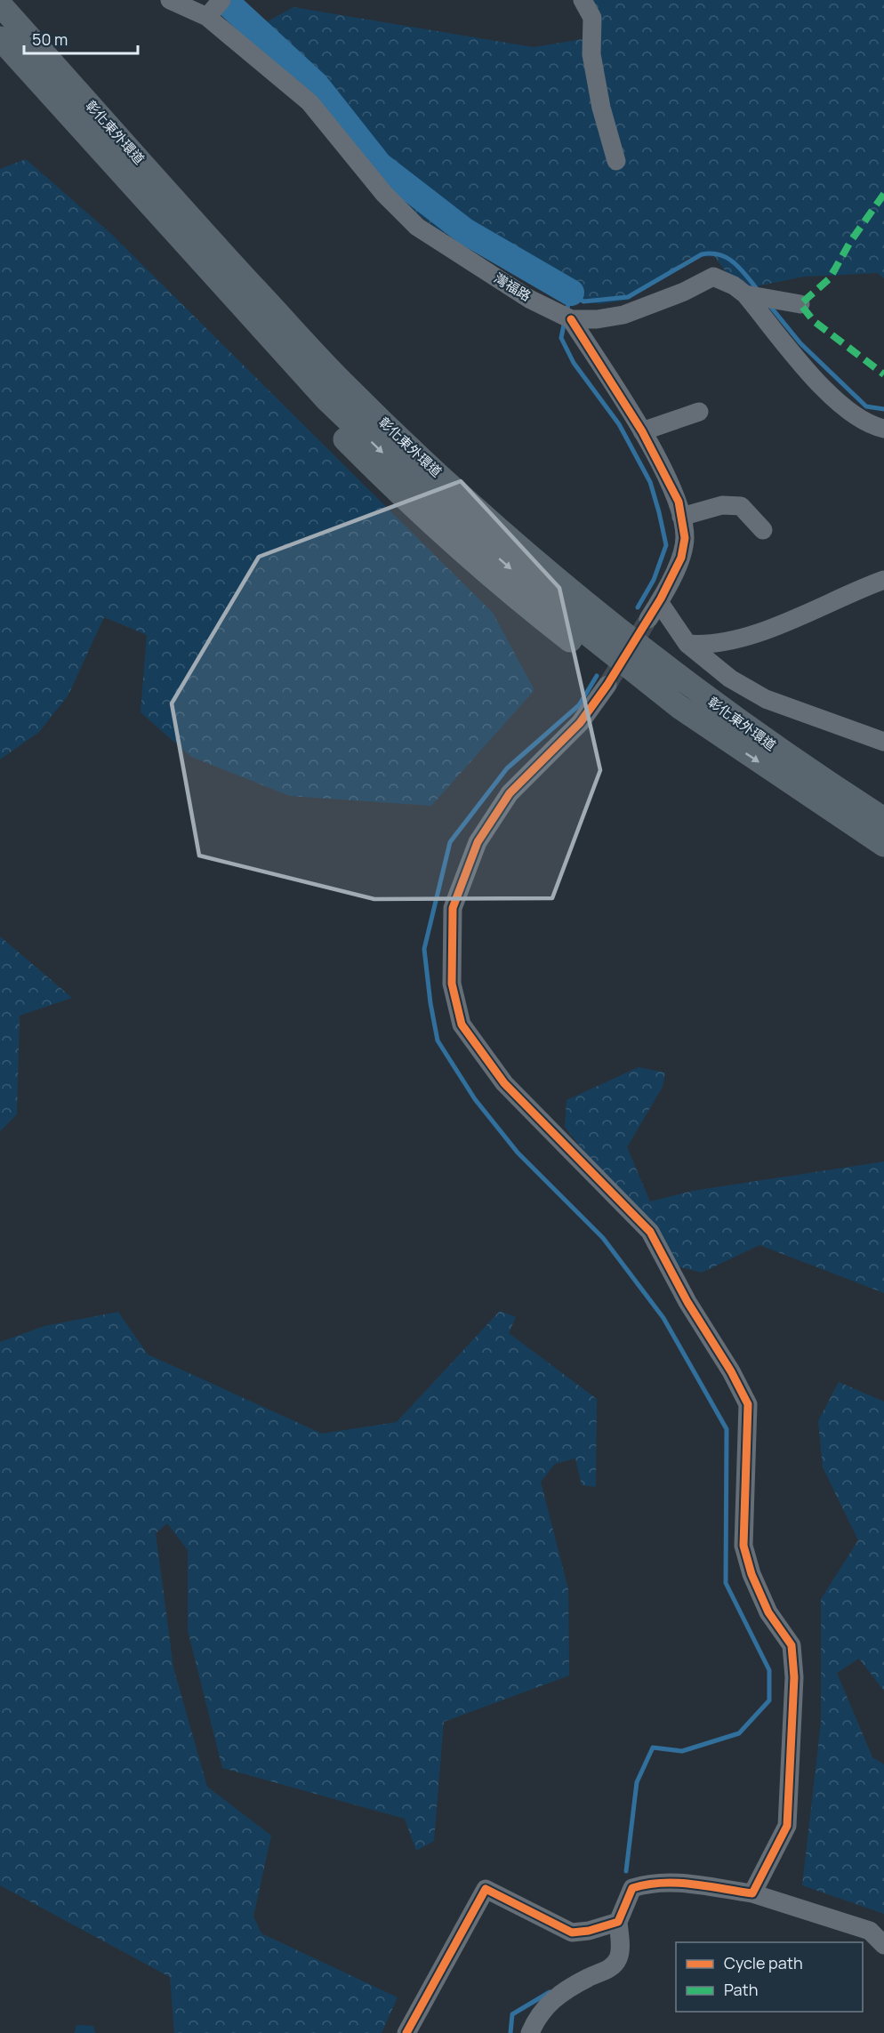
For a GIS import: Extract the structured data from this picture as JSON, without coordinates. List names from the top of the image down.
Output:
{
  "streets": {
    "main road": ["彰化東外環道"],
    "street": ["灣福路"]
  },
  "legend": ["Cycle path", "Path"],
  "scale_bar": "50 m"
}
